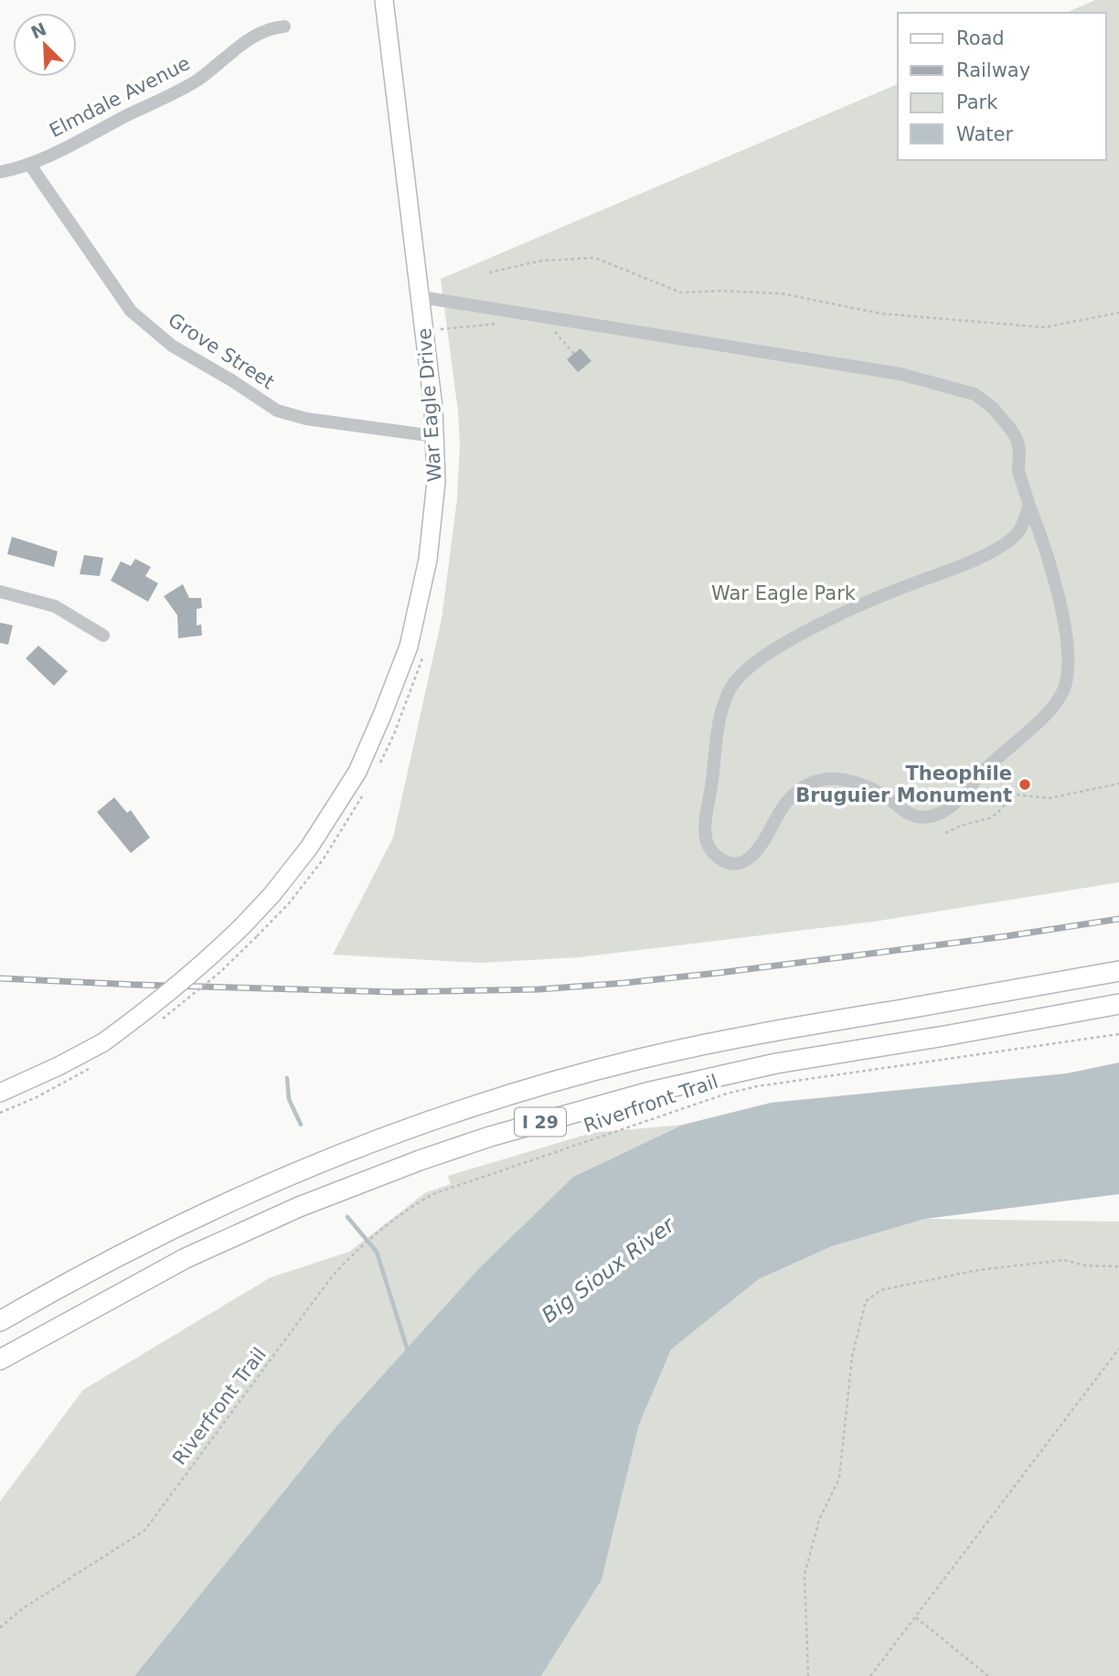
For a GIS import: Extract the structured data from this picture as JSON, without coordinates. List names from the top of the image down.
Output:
{
  "streets": {
    "highway": ["I 29"],
    "main road": ["War Eagle Drive"],
    "street": ["Elmdale Avenue", "Grove Street"],
    "path": ["Riverfront Trail"]
  },
  "crossings": [
    ["Elmdale Avenue", "Grove Street"],
    ["Grove Street", "War Eagle Drive"]
  ],
  "water": ["Big Sioux River"],
  "parks": ["War Eagle Park"],
  "places": ["Theophile Bruguier Monument"],
  "legend": [
    "Road",
    "Railway",
    "Park",
    "Water"
  ],
  "north": "top left"
}
